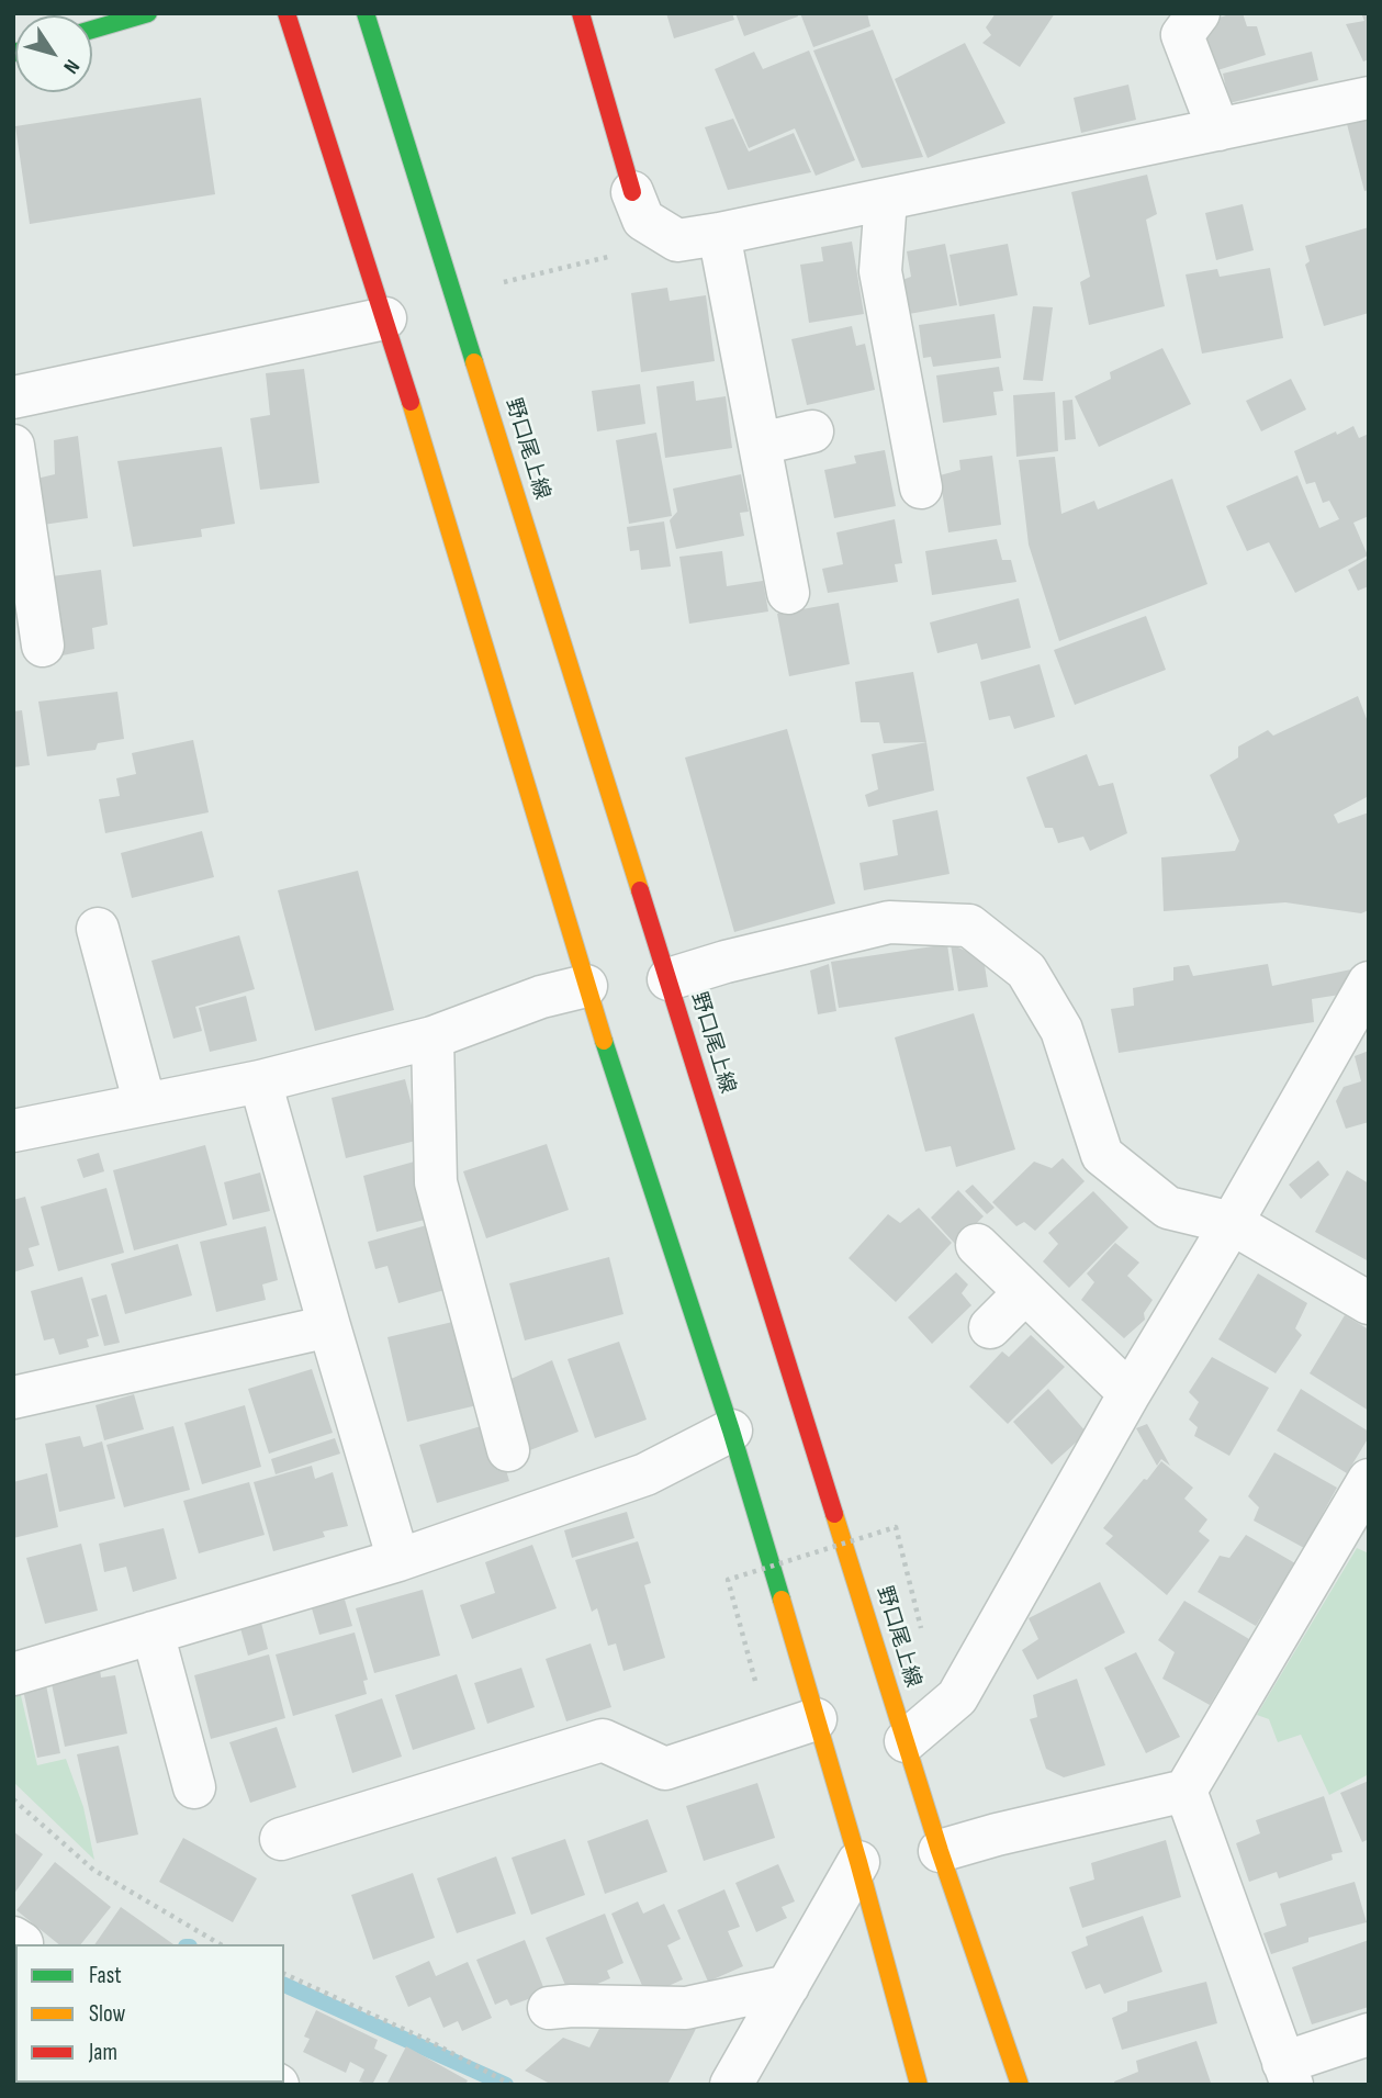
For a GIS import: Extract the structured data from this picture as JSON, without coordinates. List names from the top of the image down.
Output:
{
  "streets": {
    "main road": ["野口尾上線"]
  },
  "legend": ["Fast", "Slow", "Jam"],
  "north": "bottom right"
}
